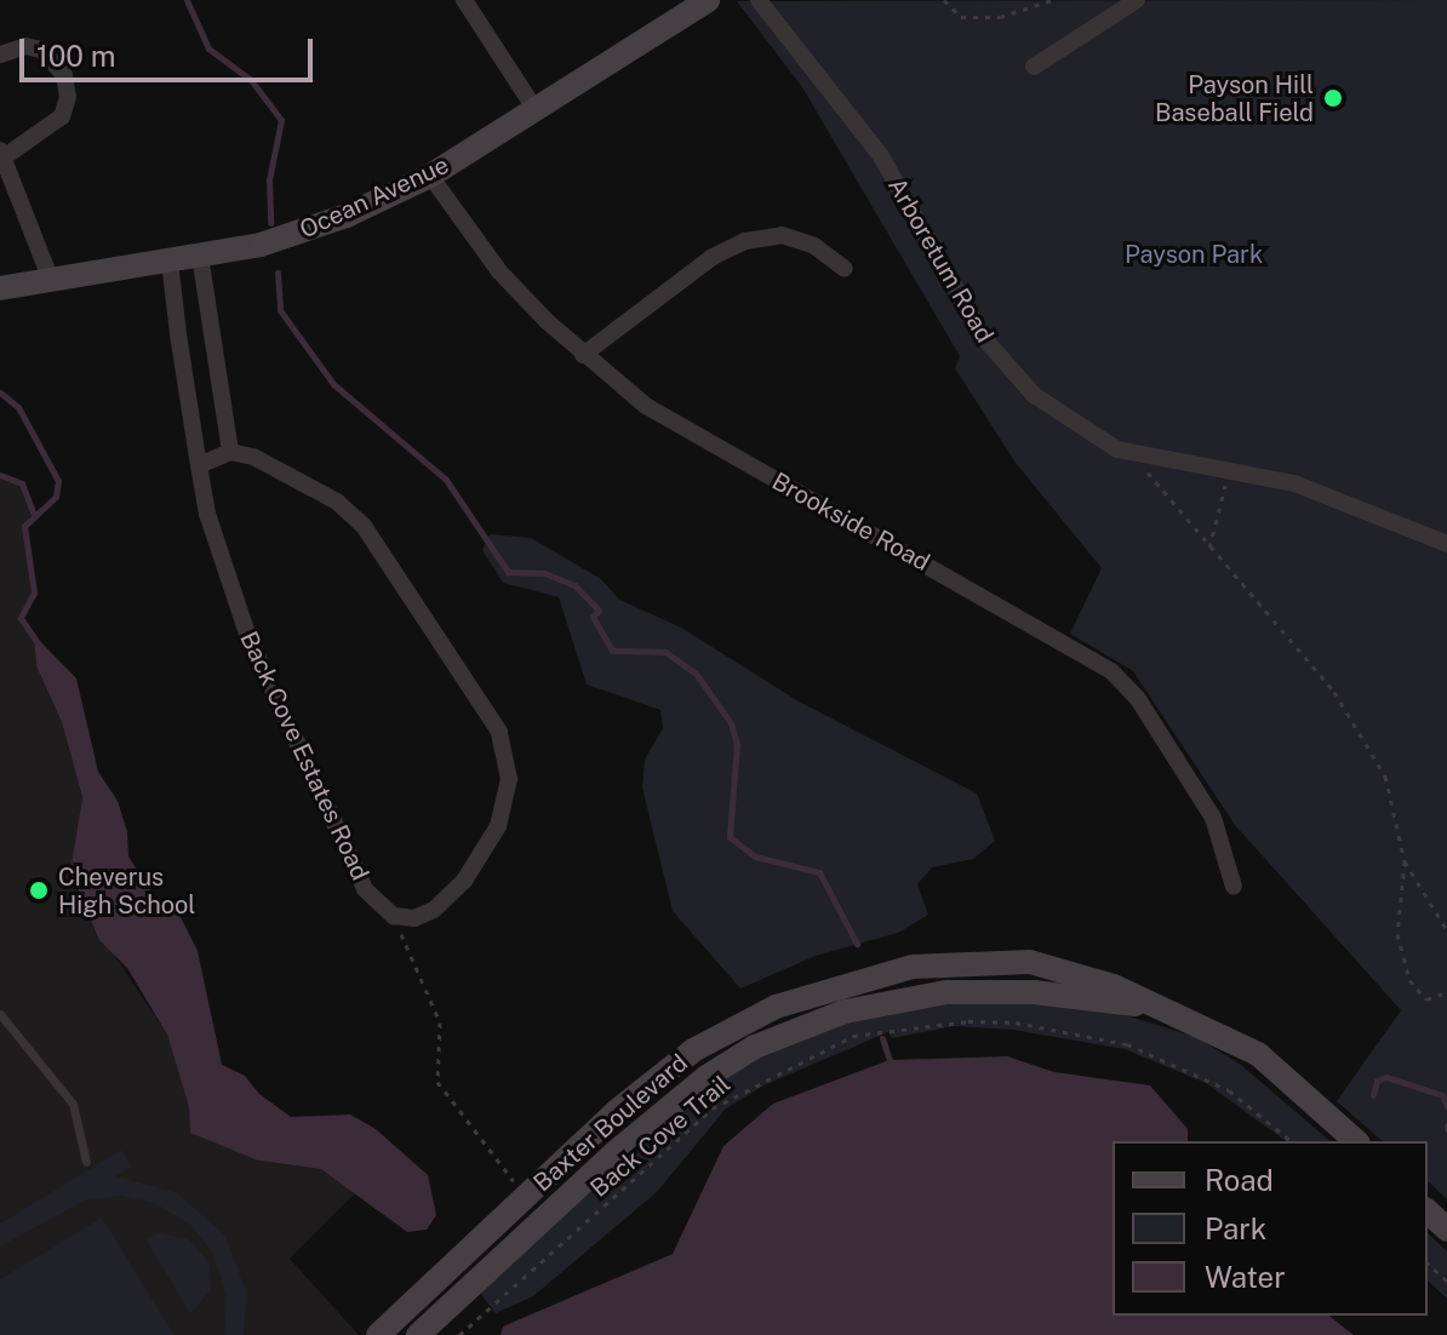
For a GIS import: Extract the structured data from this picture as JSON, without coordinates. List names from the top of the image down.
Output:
{
  "streets": {
    "street": [
      "Ocean Avenue",
      "Arboretum Road",
      "Brookside Road",
      "Back Cove Estates Road",
      "Baxter Boulevard"
    ],
    "path": ["Back Cove Trail"]
  },
  "crossings": [
    ["Ocean Avenue", "Brookside Road"],
    ["Ocean Avenue", "Back Cove Estates Road"]
  ],
  "parks": ["Payson Park"],
  "places": ["Payson Hill Baseball Field", "Cheverus High School"],
  "legend": ["Road", "Park", "Water"],
  "scale_bar": "100 m"
}
